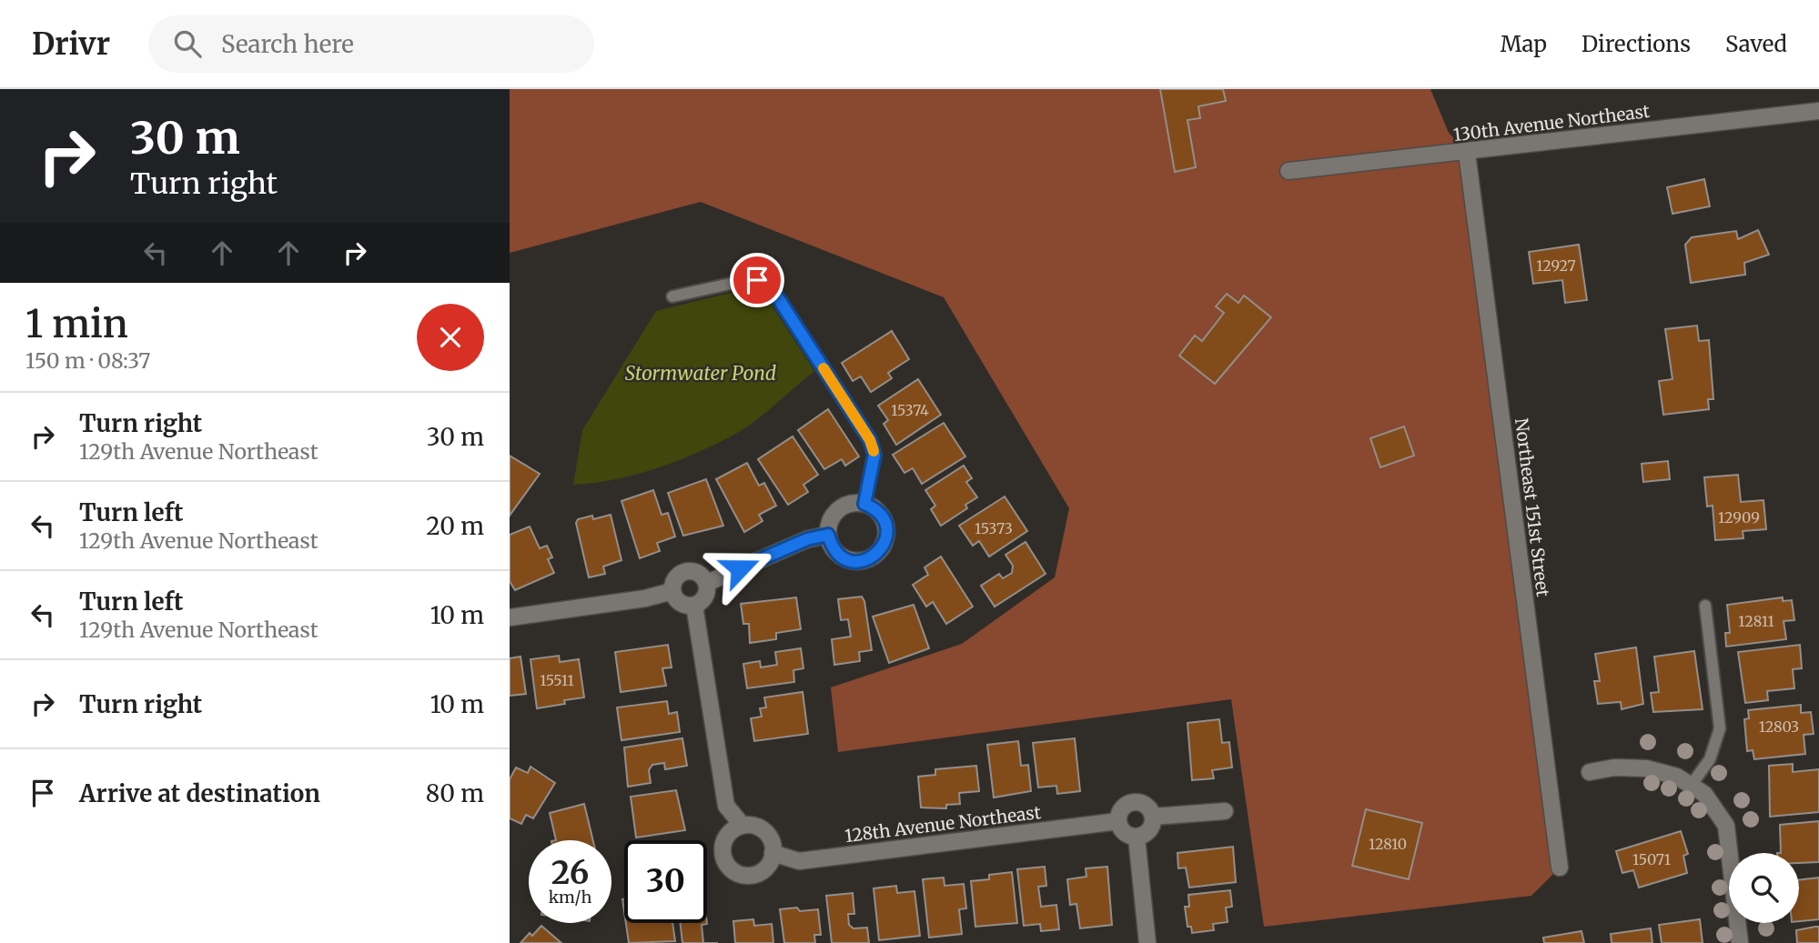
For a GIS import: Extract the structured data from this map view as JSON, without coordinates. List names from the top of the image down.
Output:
{
  "streets": {
    "street": ["130th Avenue Northeast", "Northeast 151st Street", "128th Avenue Northeast"]
  },
  "crossings": [
    ["130th Avenue Northeast", "Northeast 151st Street"]
  ],
  "water": ["Stormwater Pond"],
  "house_numbers": [
    "12927",
    "15374",
    "12909",
    "15373",
    "12811",
    "15511",
    "12803",
    "12810",
    "15071"
  ],
  "page": {
    "header": "Drivr",
    "search": "Search here",
    "nav": ["Map", "Directions", "Saved"],
    "turn": ["30 m", "Turn right"],
    "heading": ["1 min", "150 m · 08:37"],
    "list": [
      {
        "name": "Turn right",
        "note": "129th Avenue Northeast",
        "value": "30 m"
      },
      {
        "name": "Turn left",
        "note": "129th Avenue Northeast",
        "value": "20 m"
      },
      {
        "name": "Turn left",
        "note": "129th Avenue Northeast",
        "value": "10 m"
      },
      {
        "name": "Turn right",
        "value": "10 m"
      },
      {
        "name": "Arrive at destination",
        "value": "80 m"
      }
    ],
    "speed": "26 km/h",
    "limit": "30"
  }
}
